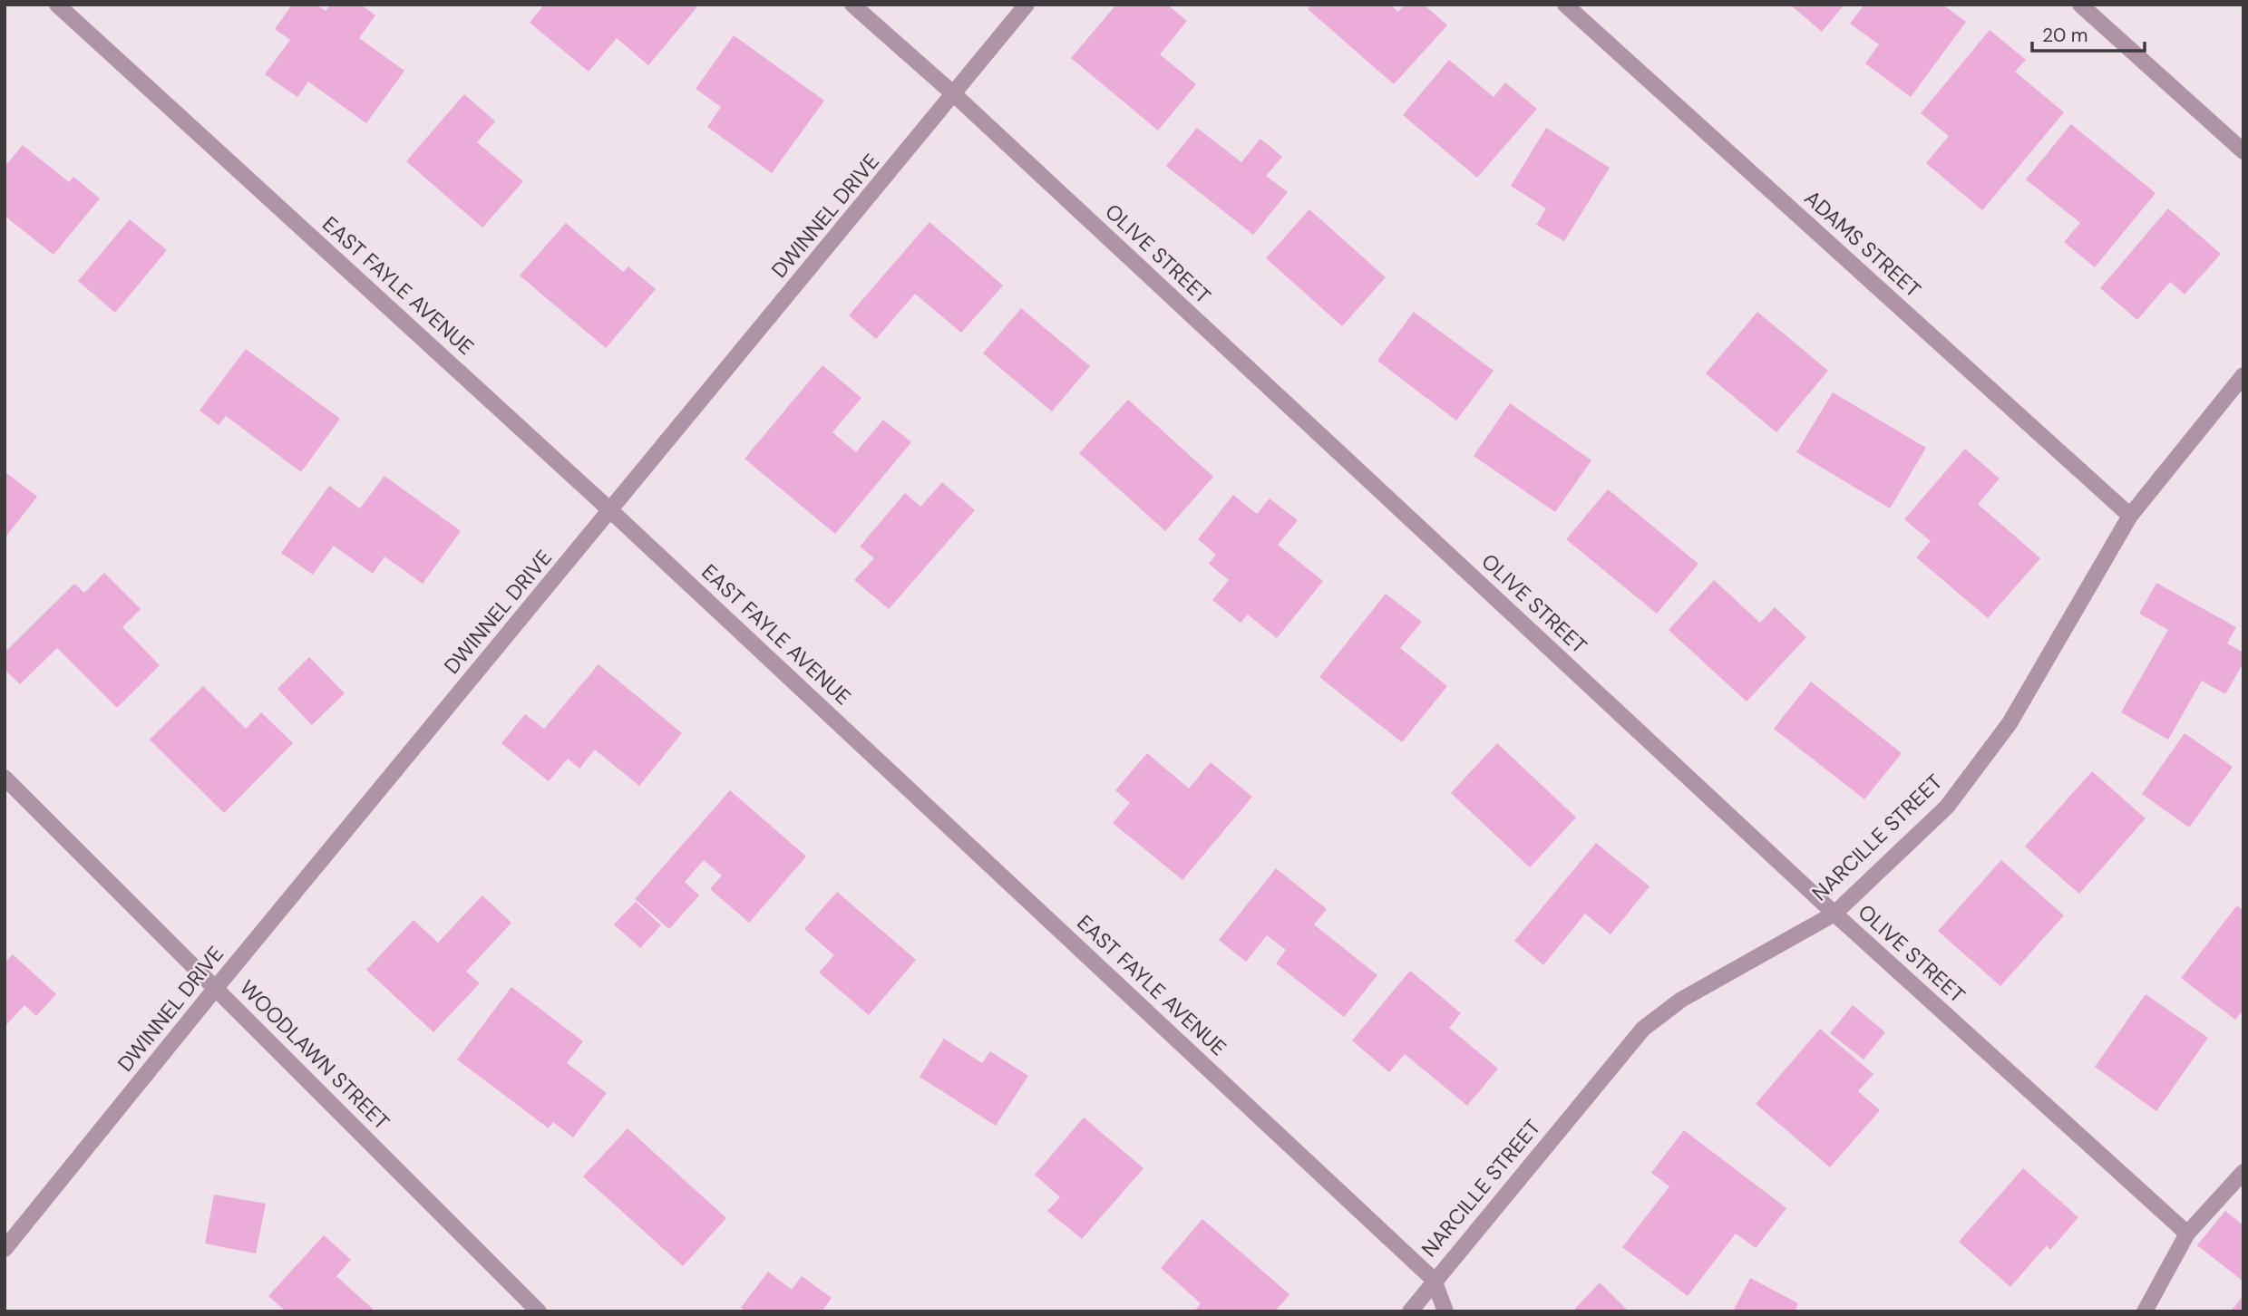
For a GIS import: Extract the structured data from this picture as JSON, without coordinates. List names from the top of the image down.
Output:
{
  "streets": {
    "street": [
      "DWINNEL DRIVE",
      "ADAMS STREET",
      "OLIVE STREET",
      "EAST FAYLE AVENUE",
      "NARCILLE STREET",
      "WOODLAWN STREET"
    ]
  },
  "crossings": [
    ["DWINNEL DRIVE", "OLIVE STREET"],
    ["DWINNEL DRIVE", "EAST FAYLE AVENUE"],
    ["DWINNEL DRIVE", "WOODLAWN STREET"],
    ["ADAMS STREET", "NARCILLE STREET"],
    ["OLIVE STREET", "NARCILLE STREET"],
    ["EAST FAYLE AVENUE", "NARCILLE STREET"]
  ],
  "scale_bar": "20 m"
}
